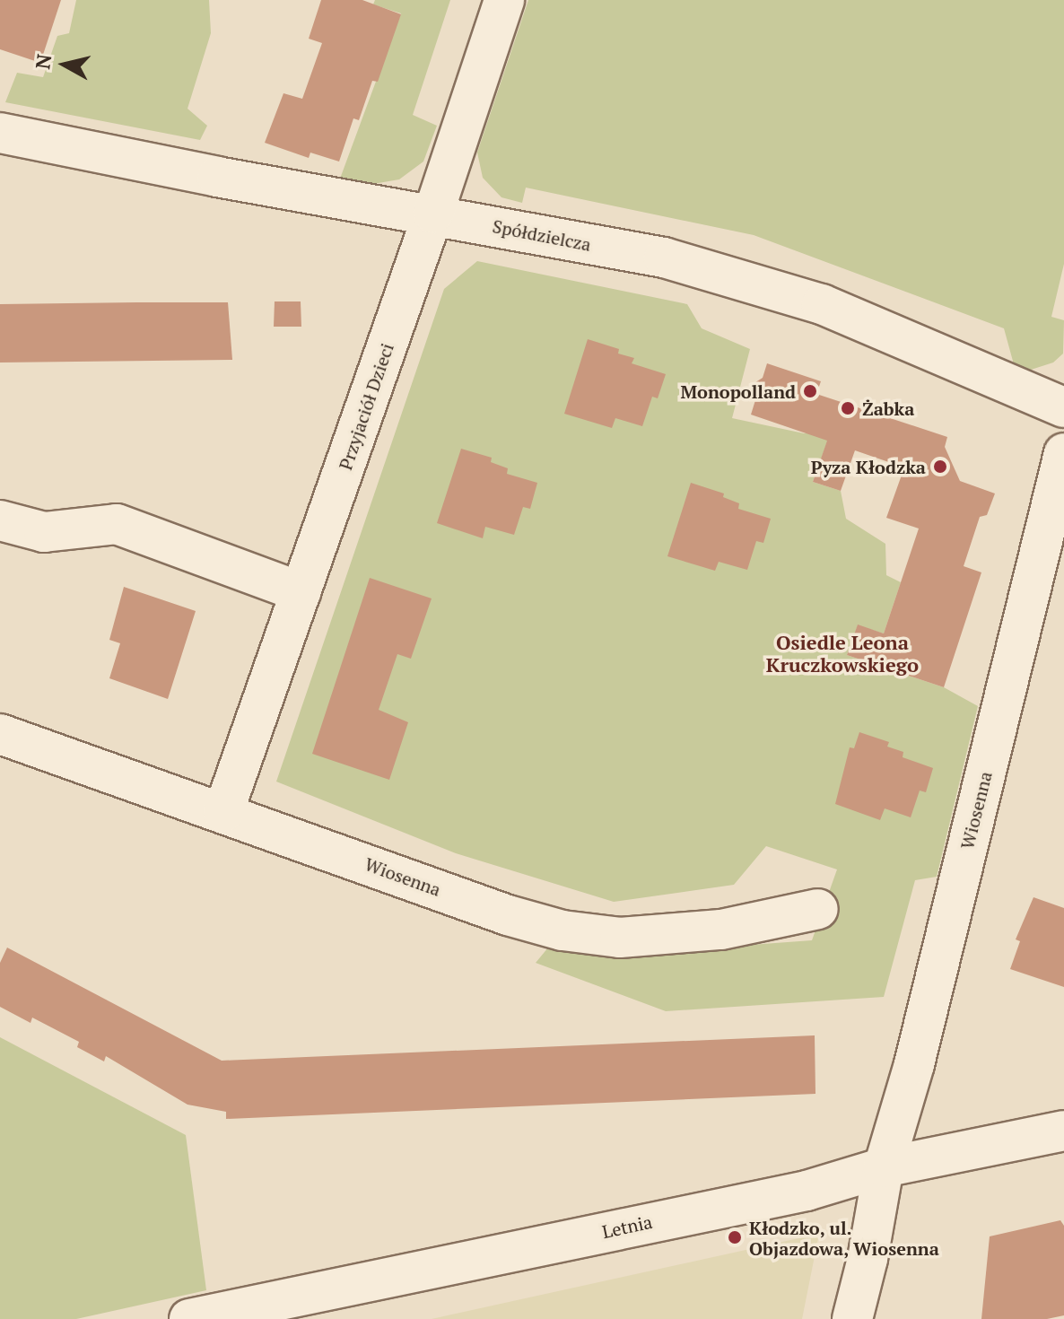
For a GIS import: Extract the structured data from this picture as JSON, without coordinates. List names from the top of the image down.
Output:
{
  "streets": {
    "street": [
      "Spółdzielcza",
      "Przyjaciół Dzieci",
      "Wiosenna",
      "Letnia"
    ]
  },
  "crossings": [
    ["Spółdzielcza", "Przyjaciół Dzieci"],
    ["Przyjaciół Dzieci", "Wiosenna"],
    ["Wiosenna", "Letnia"]
  ],
  "districts": ["Osiedle Leona Kruczkowskiego"],
  "places": [
    "Monopolland",
    "Żabka",
    "Pyza Kłodzka",
    "Kłodzko, ul. Objazdowa, Wiosenna"
  ],
  "north": "left"
}
